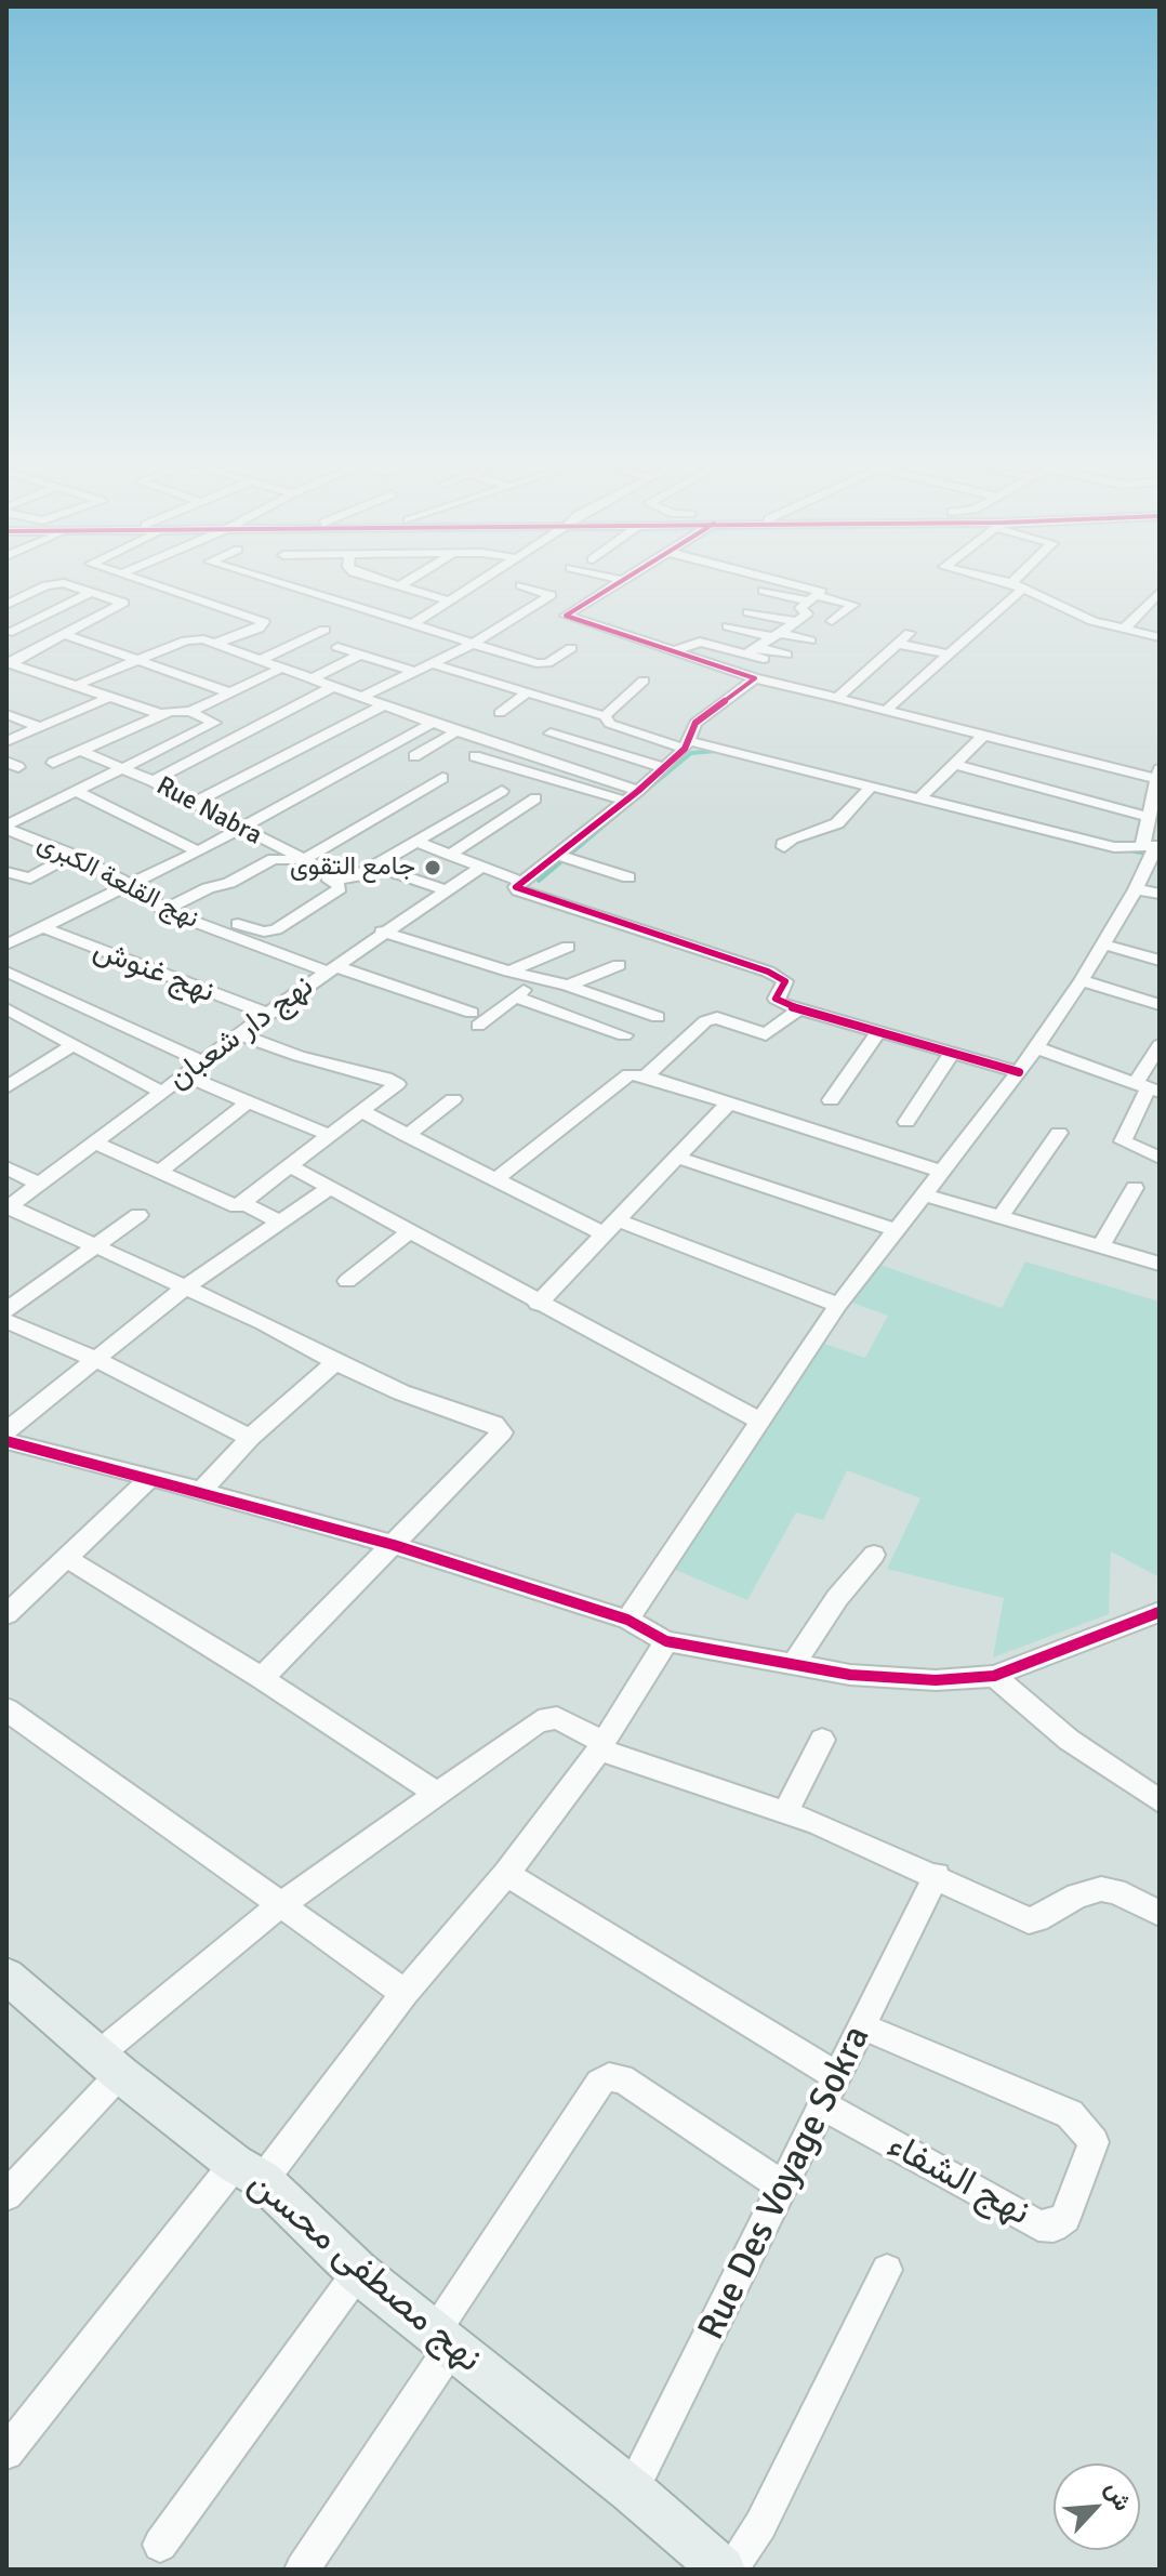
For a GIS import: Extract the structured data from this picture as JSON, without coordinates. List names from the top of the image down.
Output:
{
  "streets": {
    "main road": ["نهج مصطفى محسن"],
    "street": [
      "Rue Nabra",
      "نهج القلعة الكبرى",
      "نهج غنوش",
      "نهج دار شعبان",
      "نهج الشفاء",
      "Rue Des Voyage Sokra"
    ]
  },
  "crossings": [
    ["نهج القلعة الكبرى", "نهج دار شعبان"],
    ["نهج غنوش", "نهج دار شعبان"],
    ["نهج الشفاء", "Rue Des Voyage Sokra"],
    ["Rue Des Voyage Sokra", "نهج مصطفى محسن"]
  ],
  "places": ["جامع التقوى"],
  "north": "top right"
}
